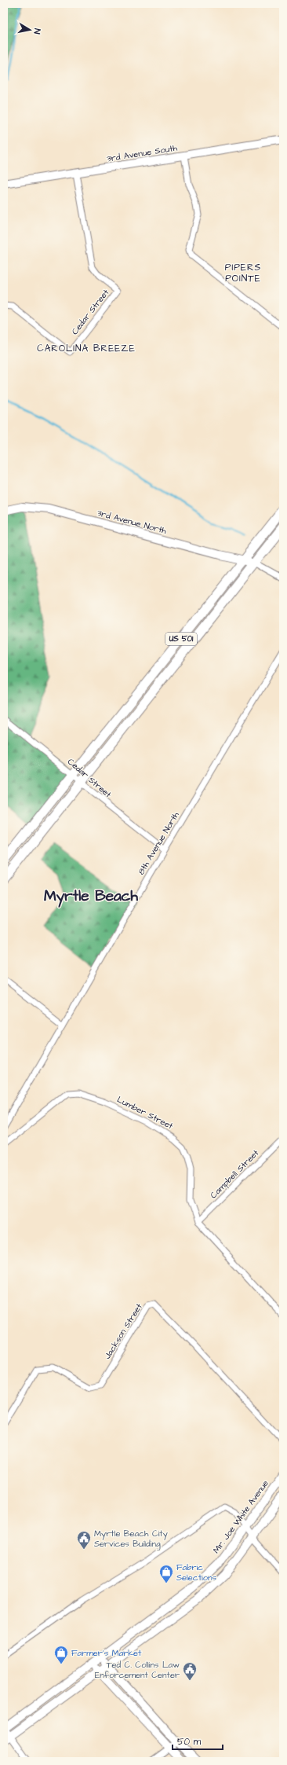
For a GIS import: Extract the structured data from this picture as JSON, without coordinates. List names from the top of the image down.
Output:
{
  "streets": {
    "main road": [
      "3rd Avenue South",
      "3rd Avenue North",
      "US 501",
      "Mr. Joe White Avenue"
    ],
    "street": [
      "Cedar Street",
      "8th Avenue North",
      "Lumber Street",
      "Campbell Street",
      "Jackson Street"
    ]
  },
  "crossings": [
    ["3rd Avenue South", "Cedar Street"],
    ["Cedar Street", "US 501"],
    ["Cedar Street", "8th Avenue North"],
    ["3rd Avenue North", "US 501"],
    ["Lumber Street", "Campbell Street"]
  ],
  "districts": ["PIPERS POINTE", "CAROLINA BREEZE", "Myrtle Beach"],
  "places": {
    "public building": ["Myrtle Beach City Services Building", "Ted C. Collins Law Enforcement Center"],
    "shop": ["Fabric Selections", "Farmer's Market"]
  },
  "scale_bar": "50 m",
  "north": "right"
}
